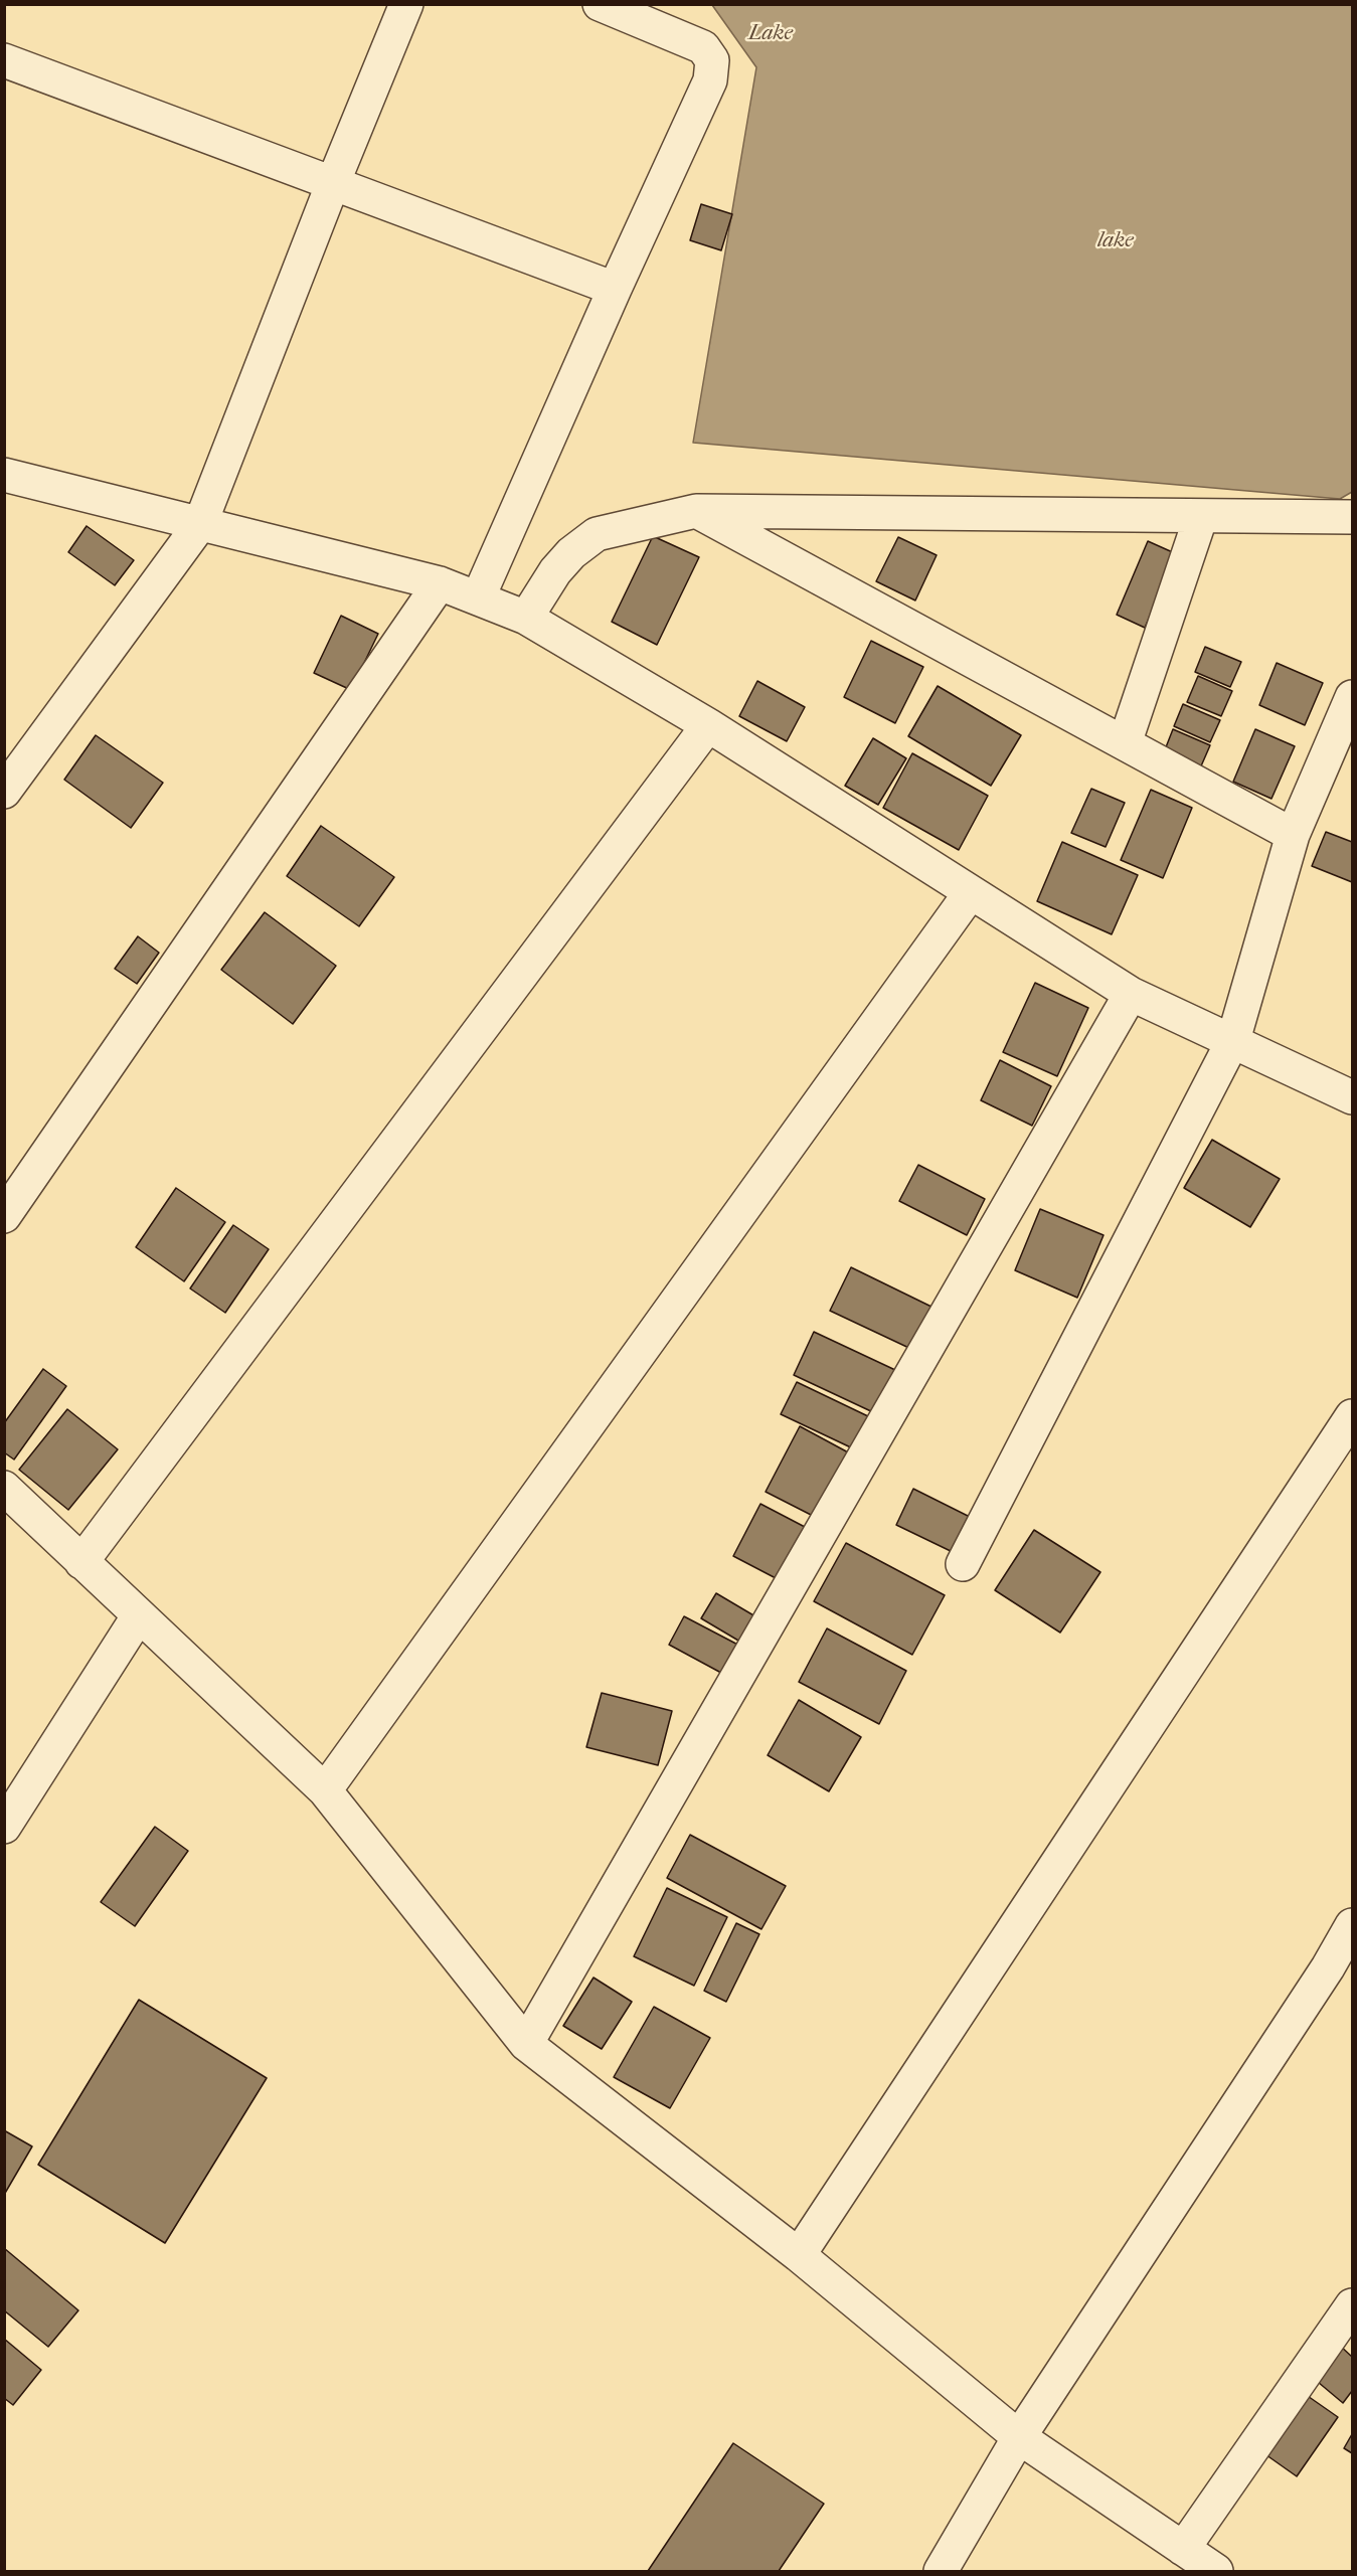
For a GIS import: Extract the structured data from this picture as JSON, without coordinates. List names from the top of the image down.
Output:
{
  "water": ["Lake", "lake"]
}
